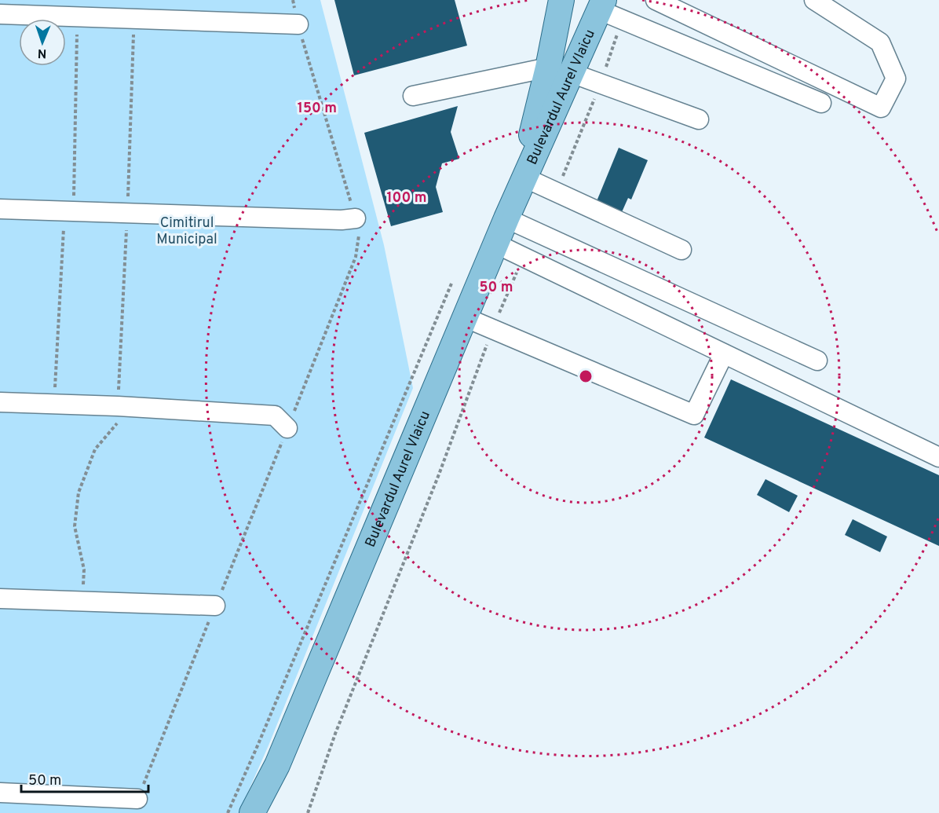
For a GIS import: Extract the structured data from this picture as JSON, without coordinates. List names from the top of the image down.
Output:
{
  "streets": {
    "main road": ["Bulevardul Aurel Vlaicu"]
  },
  "parks": ["Cimitirul Municipal"],
  "scale_bar": "50 m",
  "north": "bottom",
  "rings": ["150 m", "100 m", "50 m"]
}
